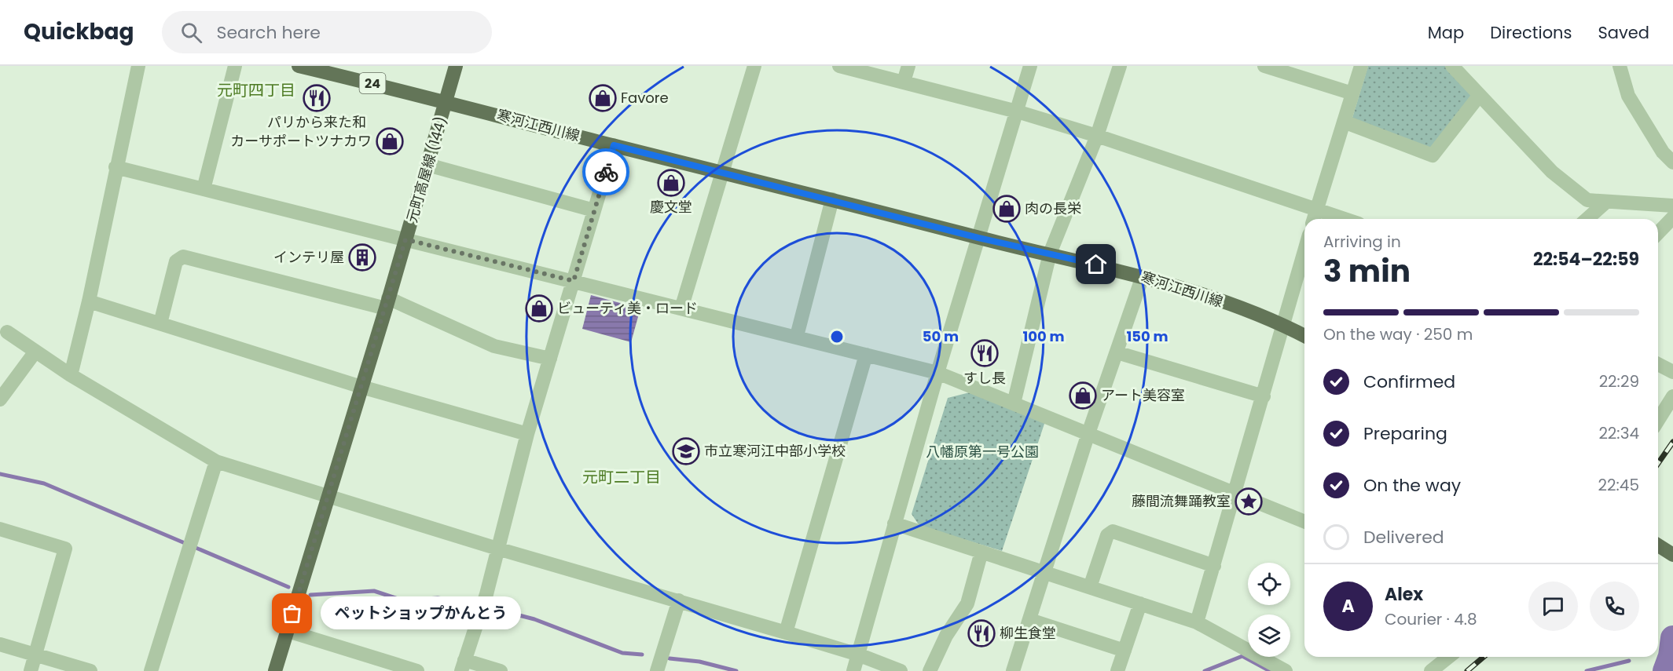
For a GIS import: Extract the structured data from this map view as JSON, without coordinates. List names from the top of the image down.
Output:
{
  "streets": {
    "main road": ["24", "寒河江西川線", "元町高屋線 (144)"]
  },
  "crossings": [
    ["24", "寒河江西川線"],
    ["24", "元町高屋線 (144)"],
    ["寒河江西川線", "元町高屋線 (144)"]
  ],
  "districts": ["元町四丁目", "元町二丁目"],
  "parks": ["八幡原第一号公園"],
  "places": {
    "restaurant": ["パリから来た和", "すし長", "柳生食堂"],
    "shop": [
      "Favore",
      "カーサポートツナカワ",
      "慶文堂",
      "肉の長栄",
      "ビューティ美・ロード",
      "アート美容室"
    ],
    "building": ["インテリ屋"],
    "school or university": ["市立寒河江中部小学校"],
    "place": ["藤間流舞踊教室"],
    "other": ["ペットショップかんとう"]
  },
  "page": {
    "header": "Quickbag",
    "search": "Search here",
    "nav": ["Map", "Directions", "Saved"],
    "heading": ["3 min", "Arriving in", "22:54–22:59"],
    "panel": ["Alex", "Courier · 4.8"],
    "bar": "On the way · 250 m",
    "list": [
      ["Confirmed", "22:29"],
      ["Preparing", "22:34"],
      ["On the way", "22:45"],
      "Delivered"
    ],
    "round": "A",
    "bubble": "ペットショップかんとう"
  },
  "rings": ["50 m", "100 m", "150 m"]
}
